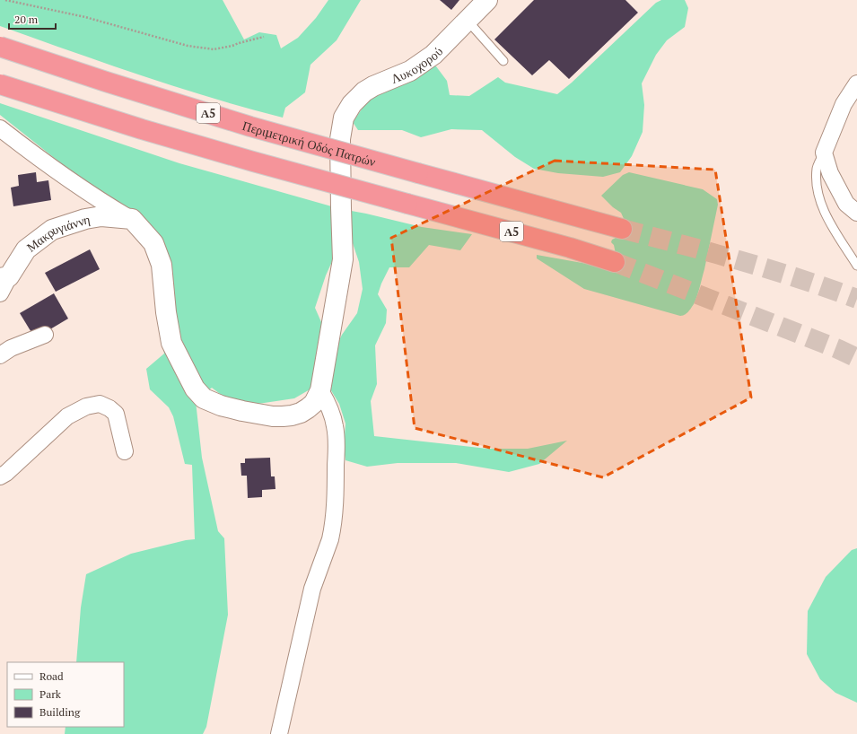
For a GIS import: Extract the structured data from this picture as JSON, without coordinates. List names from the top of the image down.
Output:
{
  "streets": {
    "highway": ["Α5", "Περιμετρική Οδός Πατρών"],
    "street": ["Λυκοχορού", "Μακρυγιάννη"]
  },
  "legend": ["Road", "Park", "Building"],
  "scale_bar": "20 m"
}
